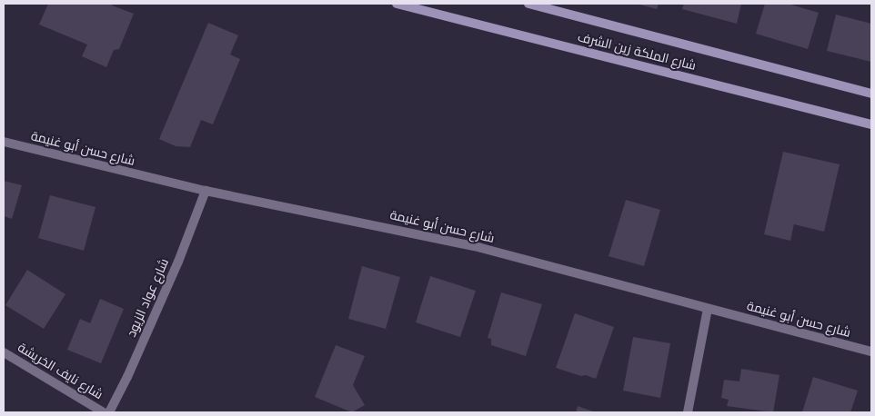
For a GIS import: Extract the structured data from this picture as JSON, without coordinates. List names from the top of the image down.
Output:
{
  "streets": {
    "main road": ["شارع الملكة زين الشرف"],
    "street": ["شارع حسن أبو غنيمة", "شارع عواد الزيود", "شارع نايف الخريشة"]
  },
  "crossings": [
    ["شارع حسن أبو غنيمة", "شارع عواد الزيود"]
  ]
}
